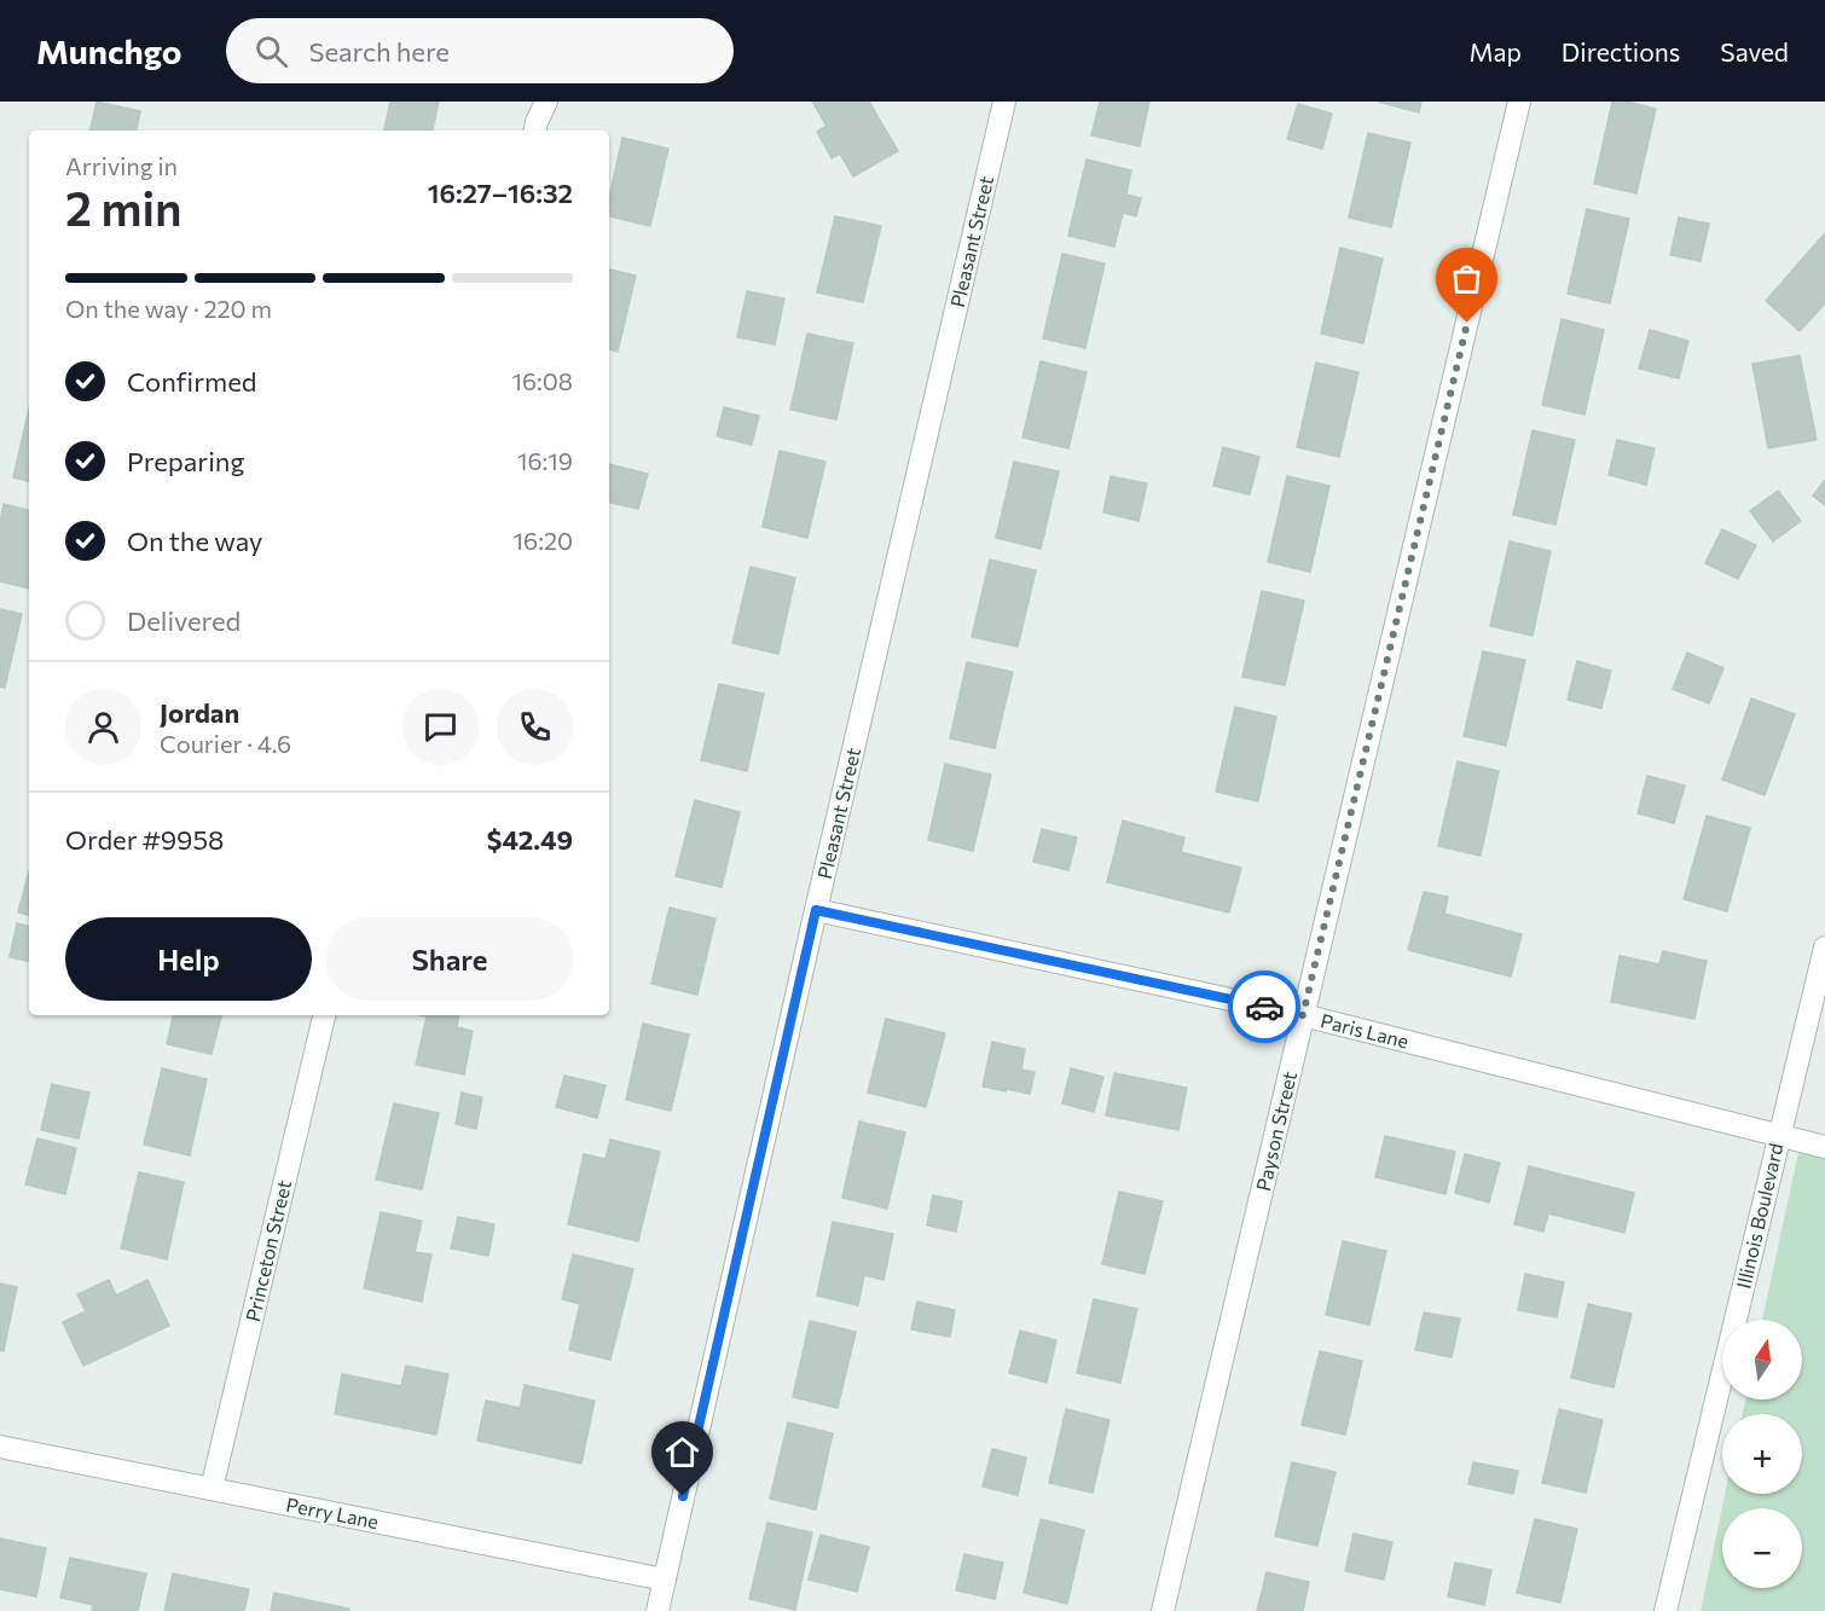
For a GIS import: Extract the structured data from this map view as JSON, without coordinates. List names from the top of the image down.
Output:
{
  "streets": {
    "street": [
      "Pleasant Street",
      "Paris Lane",
      "Payson Street",
      "Illinois Boulevard",
      "Princeton Street",
      "Perry Lane"
    ]
  },
  "crossings": [
    ["Pleasant Street", "Paris Lane"],
    ["Pleasant Street", "Perry Lane"],
    ["Paris Lane", "Payson Street"],
    ["Paris Lane", "Illinois Boulevard"],
    ["Princeton Street", "Perry Lane"]
  ],
  "north": "top",
  "page": {
    "header": "Munchgo",
    "search": "Search here",
    "nav": ["Map", "Directions", "Saved"],
    "heading": ["2 min", "Arriving in", "16:27–16:32"],
    "panel": [
      "Jordan",
      "Courier · 4.6",
      "Order #9958",
      "$42.49"
    ],
    "bar": "On the way · 220 m",
    "list": [
      ["Confirmed", "16:08"],
      ["Preparing", "16:19"],
      ["On the way", "16:20"],
      "Delivered"
    ],
    "buttons": ["Help", "Share"],
    "map_buttons": ["+", "−"]
  }
}
